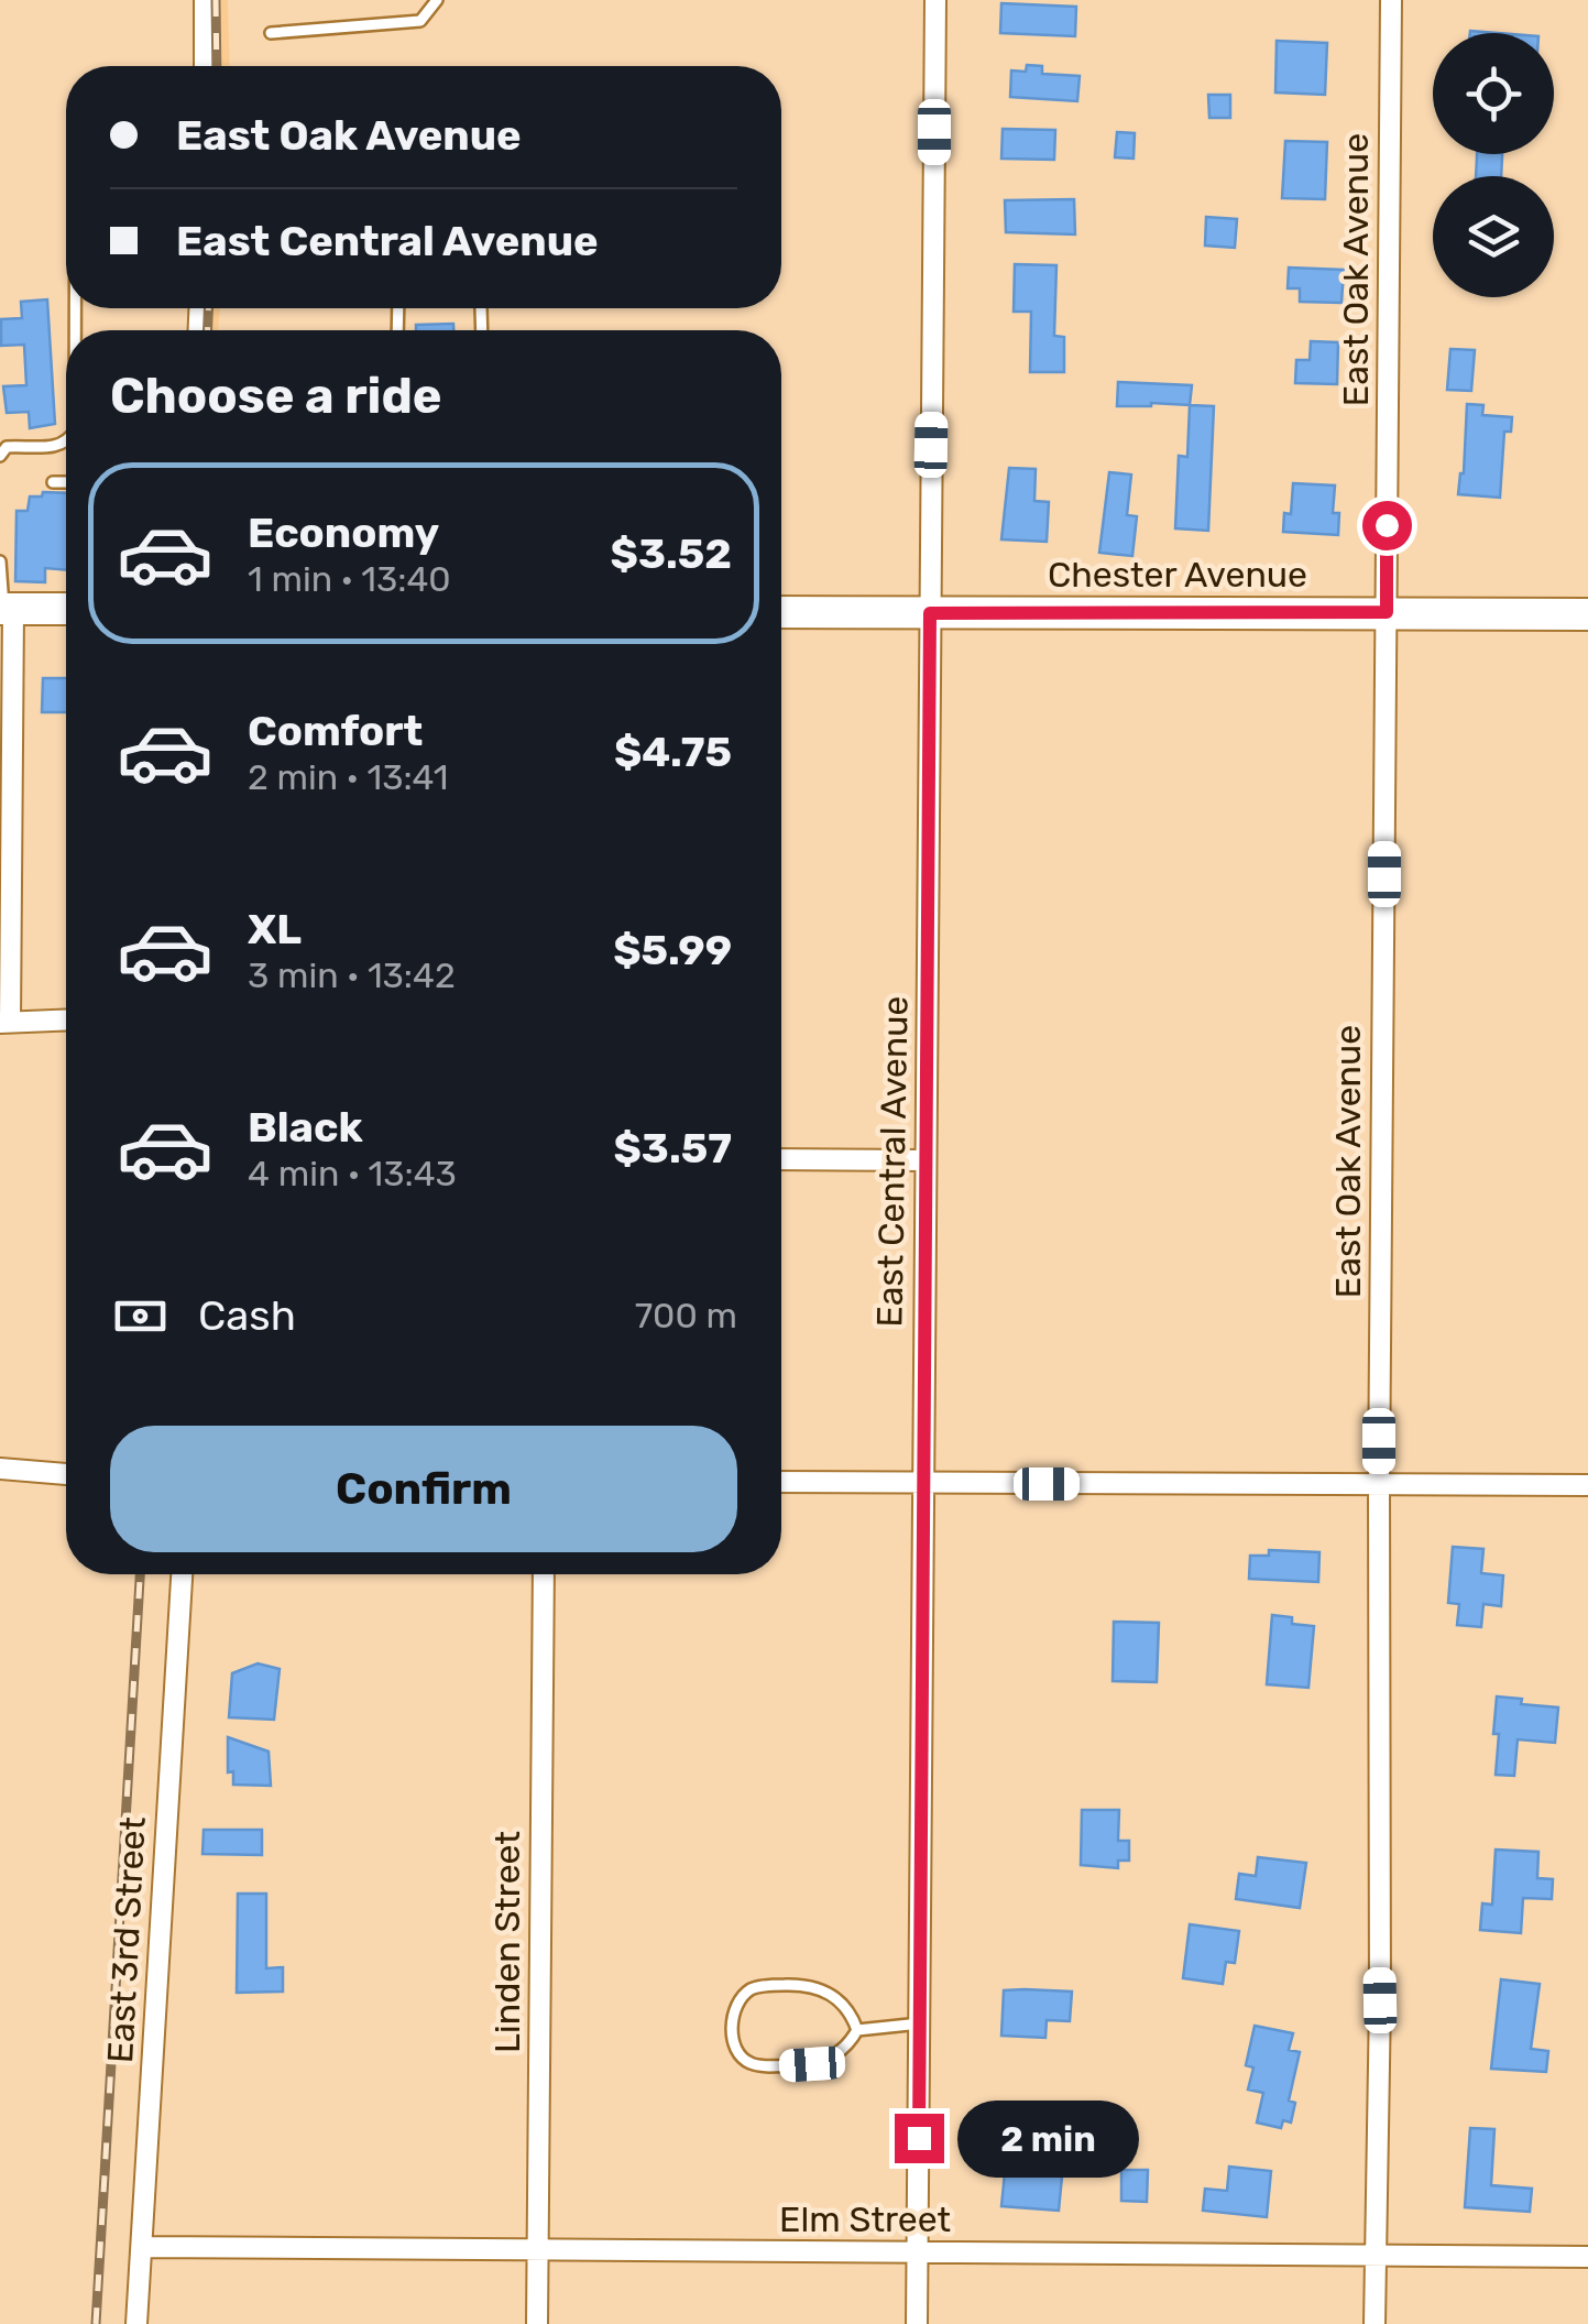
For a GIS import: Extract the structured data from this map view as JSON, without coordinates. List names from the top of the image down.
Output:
{
  "streets": {
    "main road": ["Chester Avenue"],
    "street": [
      "East Oak Avenue",
      "East Central Avenue",
      "East 3rd Street",
      "Linden Street",
      "Elm Street"
    ]
  },
  "crossings": [
    ["East Oak Avenue", "Chester Avenue"],
    ["East Oak Avenue", "Elm Street"],
    ["Chester Avenue", "East Central Avenue"],
    ["East Central Avenue", "Elm Street"],
    ["East 3rd Street", "Elm Street"],
    ["Linden Street", "Elm Street"]
  ],
  "page": {
    "banner": ["East Oak Avenue", "East Central Avenue"],
    "heading": "Choose a ride",
    "list": [
      {
        "name": "Economy",
        "note": "1 min · 13:40",
        "value": "$3.52"
      },
      {
        "name": "Comfort",
        "note": "2 min · 13:41",
        "value": "$4.75"
      },
      {
        "name": "XL",
        "note": "3 min · 13:42",
        "value": "$5.99"
      },
      {
        "name": "Black",
        "note": "4 min · 13:43",
        "value": "$3.57"
      }
    ],
    "pay": ["Cash", "700 m"],
    "buttons": "Confirm",
    "bubble": "2 min"
  }
}
